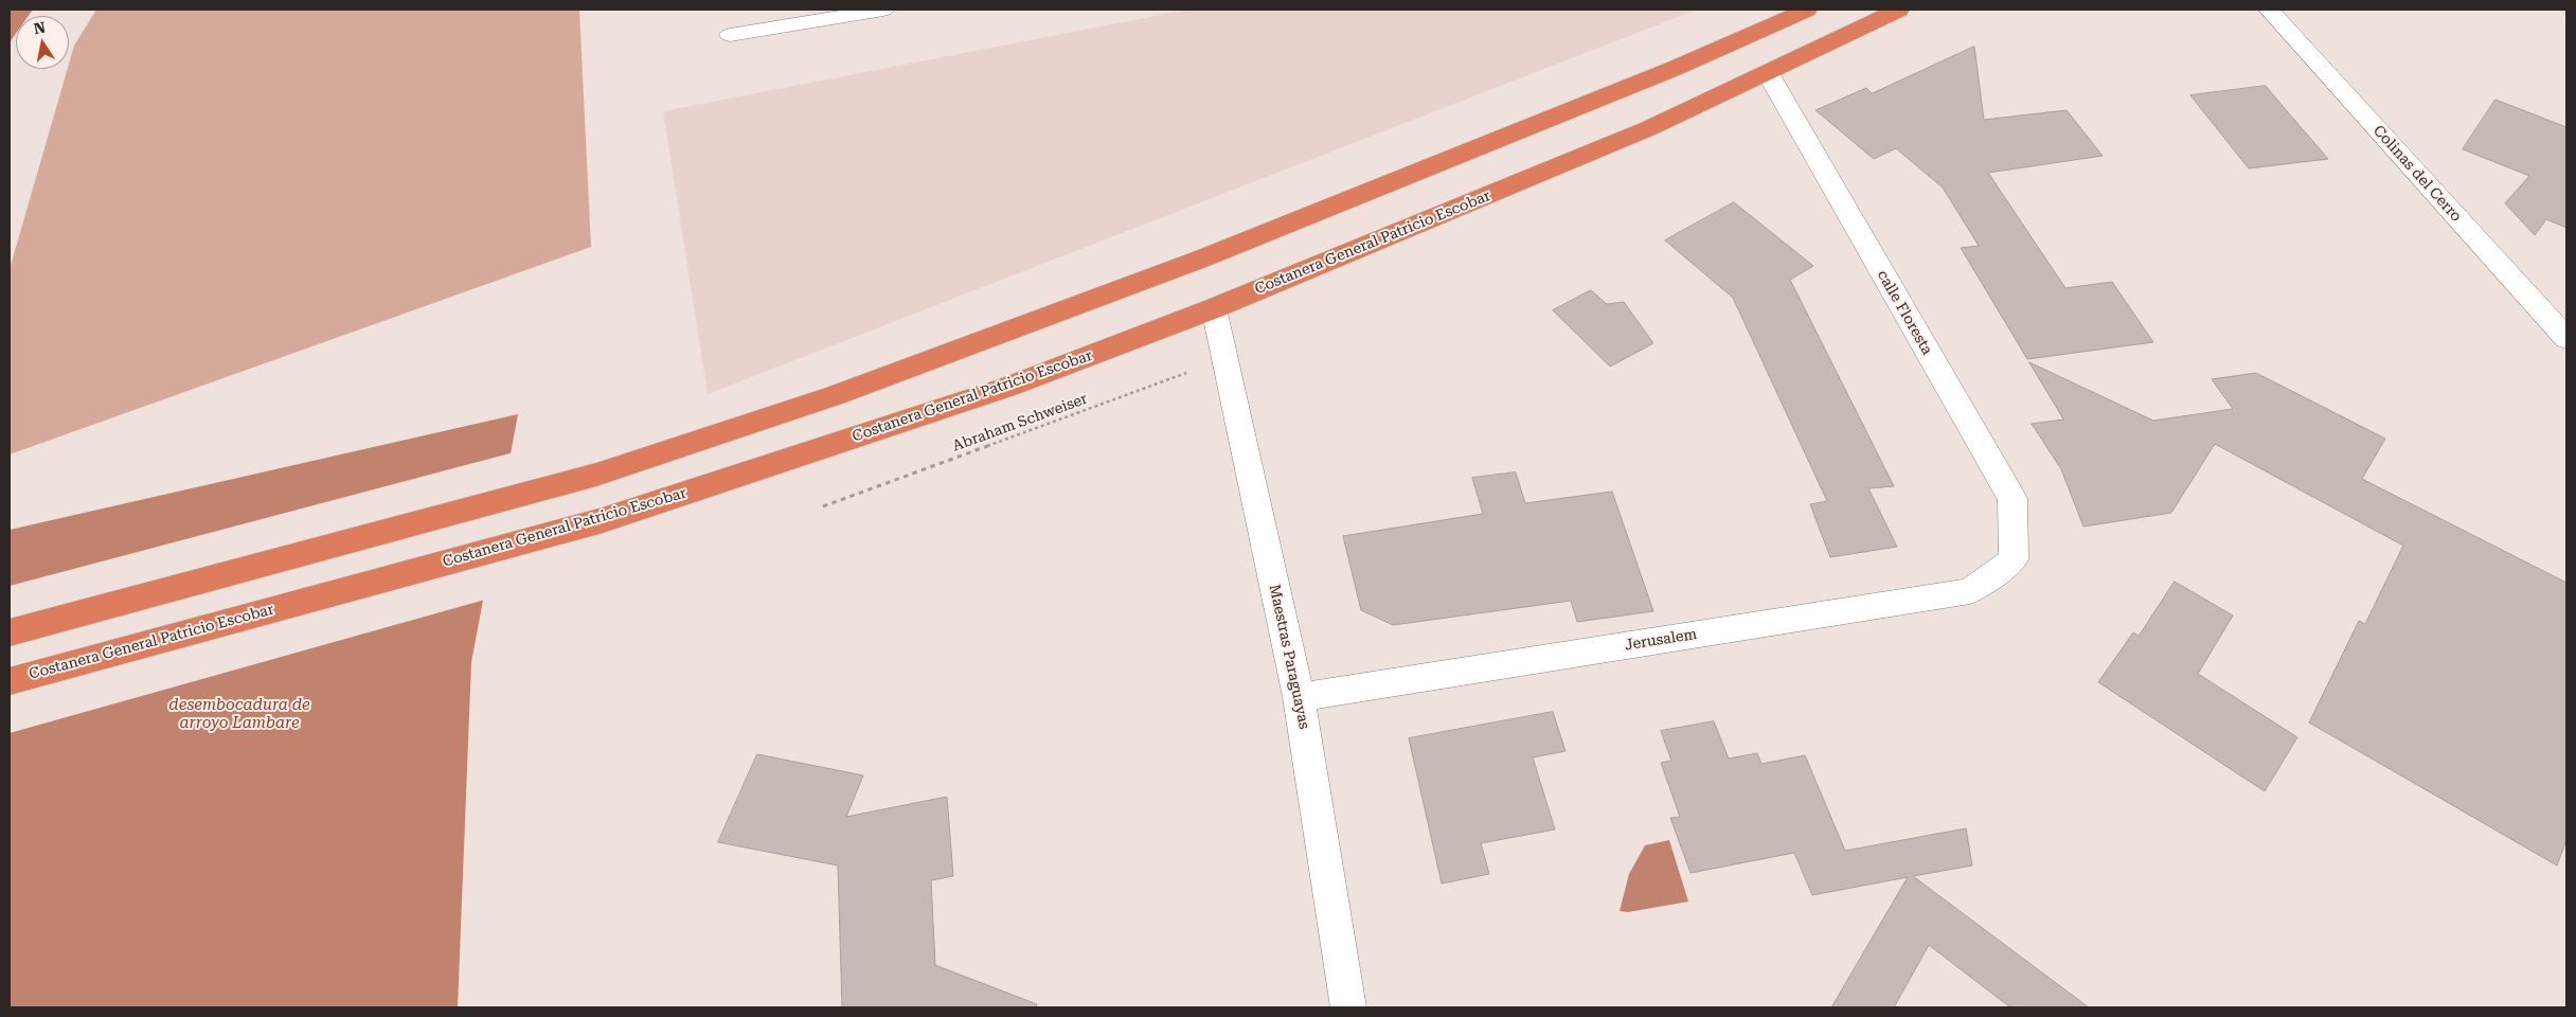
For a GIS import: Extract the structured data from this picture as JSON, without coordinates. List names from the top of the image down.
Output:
{
  "streets": {
    "highway": ["Costanera General Patricio Escobar"],
    "street": [
      "Colinas del Cerro",
      "calle Floresta",
      "Jerusalem",
      "Maestras Paraguayas"
    ],
    "path": ["Abraham Schweiser"]
  },
  "crossings": [
    ["Costanera General Patricio Escobar", "calle Floresta"],
    ["Costanera General Patricio Escobar", "Maestras Paraguayas"],
    ["calle Floresta", "Jerusalem"],
    ["Abraham Schweiser", "Maestras Paraguayas"],
    ["Jerusalem", "Maestras Paraguayas"]
  ],
  "water": ["desembocadura de arroyo Lambare"],
  "north": "top"
}
